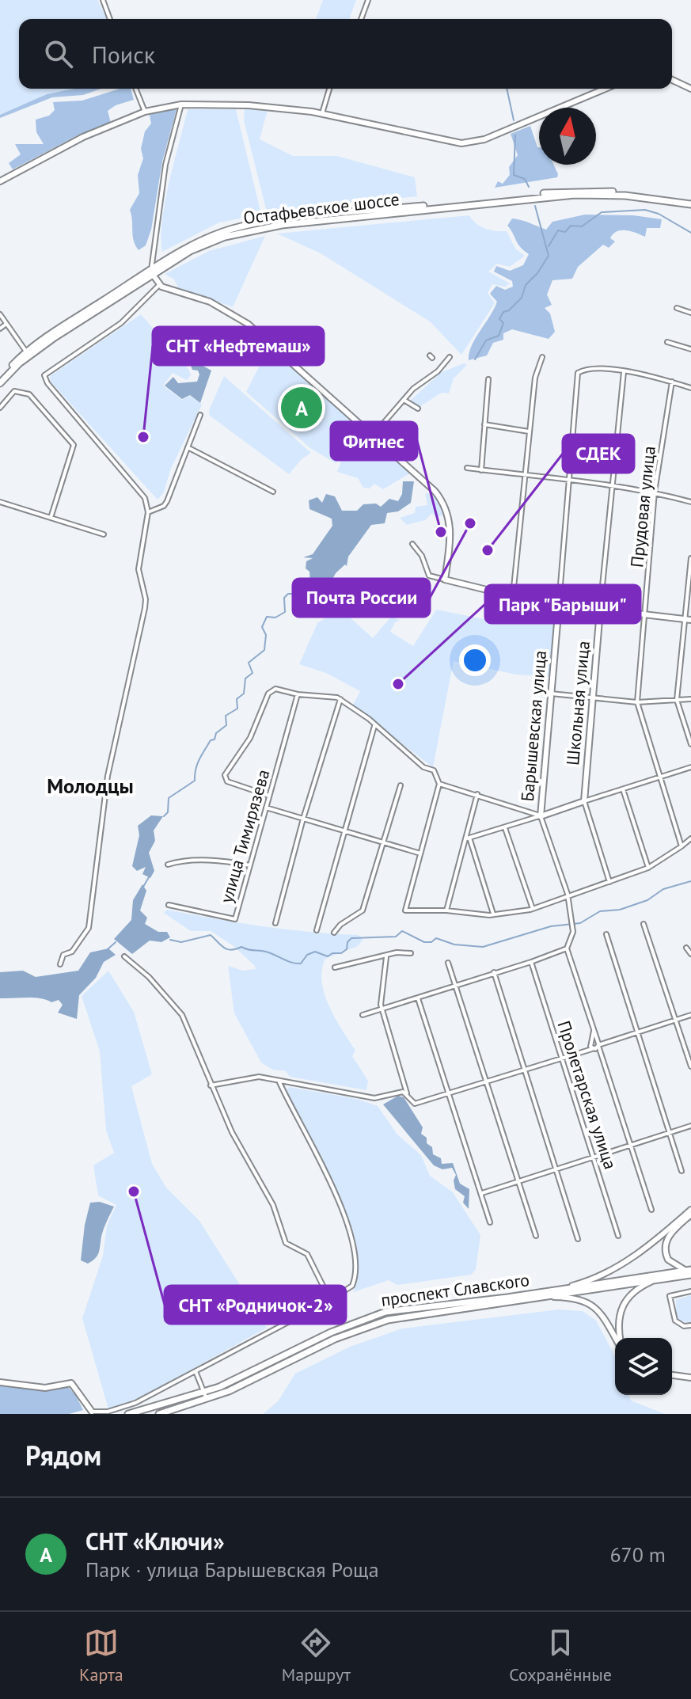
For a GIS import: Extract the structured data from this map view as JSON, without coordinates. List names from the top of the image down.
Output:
{
  "streets": {
    "main road": ["Остафьевское шоссе", "проспект Славского"],
    "street": [
      "Прудовая улица",
      "Школьная улица",
      "Барышевская улица",
      "улица Тимирязева",
      "Пролетарская улица"
    ]
  },
  "crossings": [
    ["Школьная улица", "Барышевская улица"]
  ],
  "districts": ["Молодцы"],
  "places": [
    "СНТ «Нефтемаш»",
    "Почта России",
    "Фитнес",
    "СДЕК",
    "Парк \"Барыши\"",
    "СНТ «Родничок-2»"
  ],
  "north": "top",
  "page": {
    "search": "Поиск",
    "pins": "A",
    "heading": "Рядом",
    "list": [
      {
        "mark": "A",
        "name": "СНТ «Ключи»",
        "note": "Парк · улица Барышевская Роща",
        "value": "670 m"
      }
    ],
    "nav": ["Карта", "Маршрут", "Сохранённые"]
  }
}
